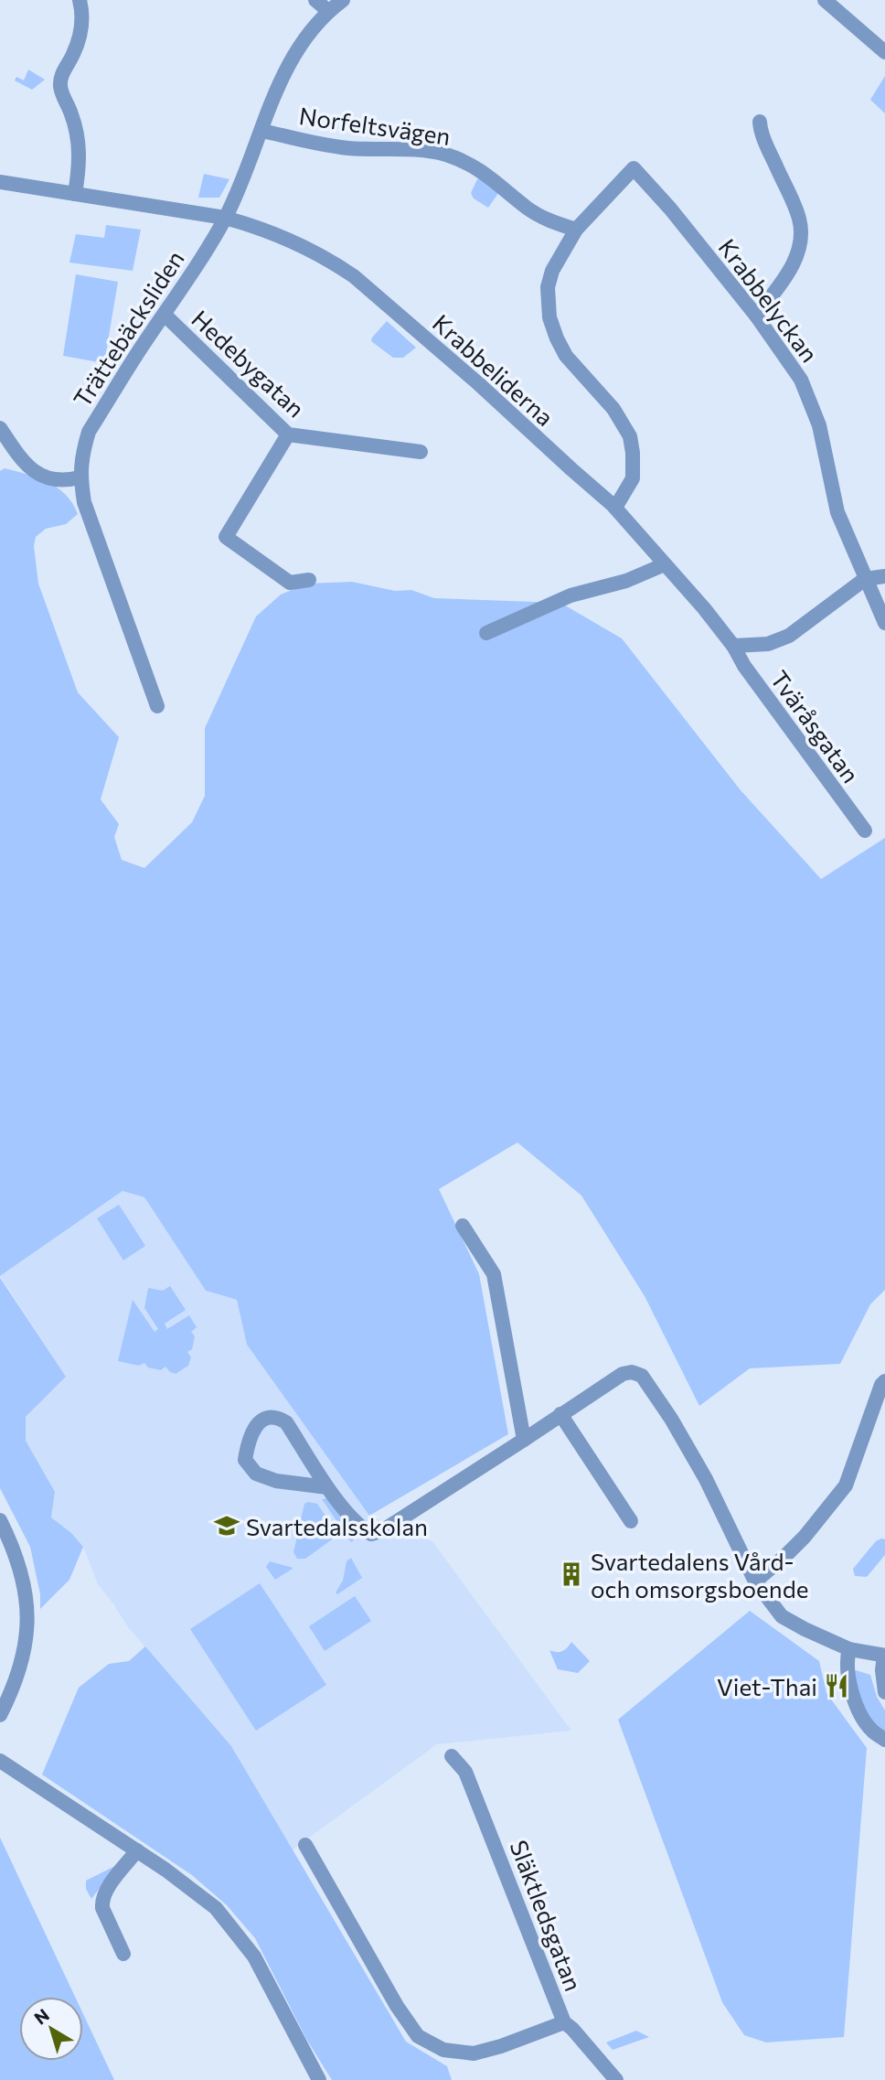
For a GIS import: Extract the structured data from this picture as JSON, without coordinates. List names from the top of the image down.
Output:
{
  "streets": {
    "street": [
      "Norfeltsvägen",
      "Krabbelyckan",
      "Trättebäcksliden",
      "Hedebygatan",
      "Krabbeliderna",
      "Tväråsgatan",
      "Släktledsgatan"
    ]
  },
  "crossings": [
    ["Norfeltsvägen", "Krabbelyckan"],
    ["Norfeltsvägen", "Trättebäcksliden"],
    ["Trättebäcksliden", "Hedebygatan"],
    ["Trättebäcksliden", "Krabbeliderna"],
    ["Krabbeliderna", "Tväråsgatan"]
  ],
  "places": {
    "school or university": ["Svartedalsskolan"],
    "building": ["Svartedalens Vård- och omsorgsboende"],
    "restaurant": ["Viet-Thai"]
  },
  "north": "top left"
}
